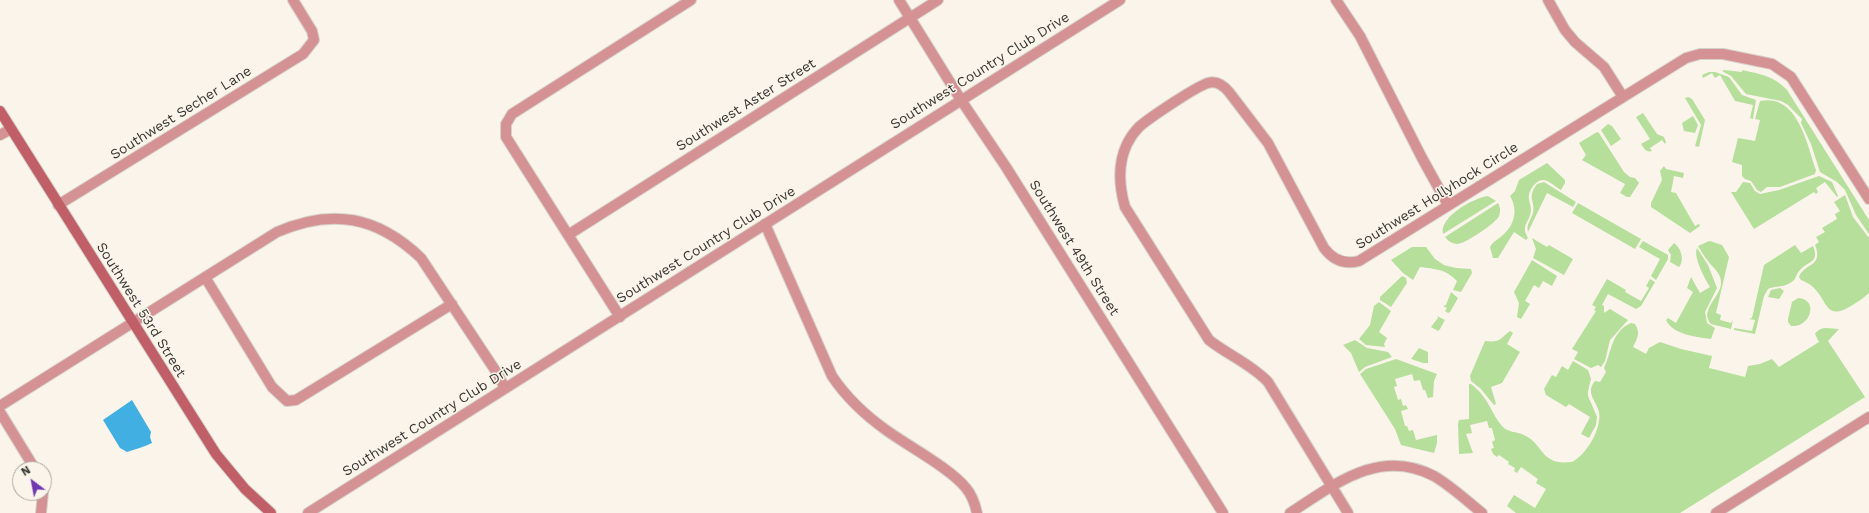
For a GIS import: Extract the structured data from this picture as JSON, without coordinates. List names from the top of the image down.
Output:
{
  "streets": {
    "main road": ["Southwest 53rd Street"],
    "street": [
      "Southwest Country Club Drive",
      "Southwest Aster Street",
      "Southwest Secher Lane",
      "Southwest Hollyhock Circle",
      "Southwest 49th Street"
    ]
  },
  "crossings": [
    ["Southwest Country Club Drive", "Southwest 49th Street"],
    ["Southwest Aster Street", "Southwest 49th Street"],
    ["Southwest Secher Lane", "Southwest 53rd Street"]
  ],
  "north": "top left"
}
